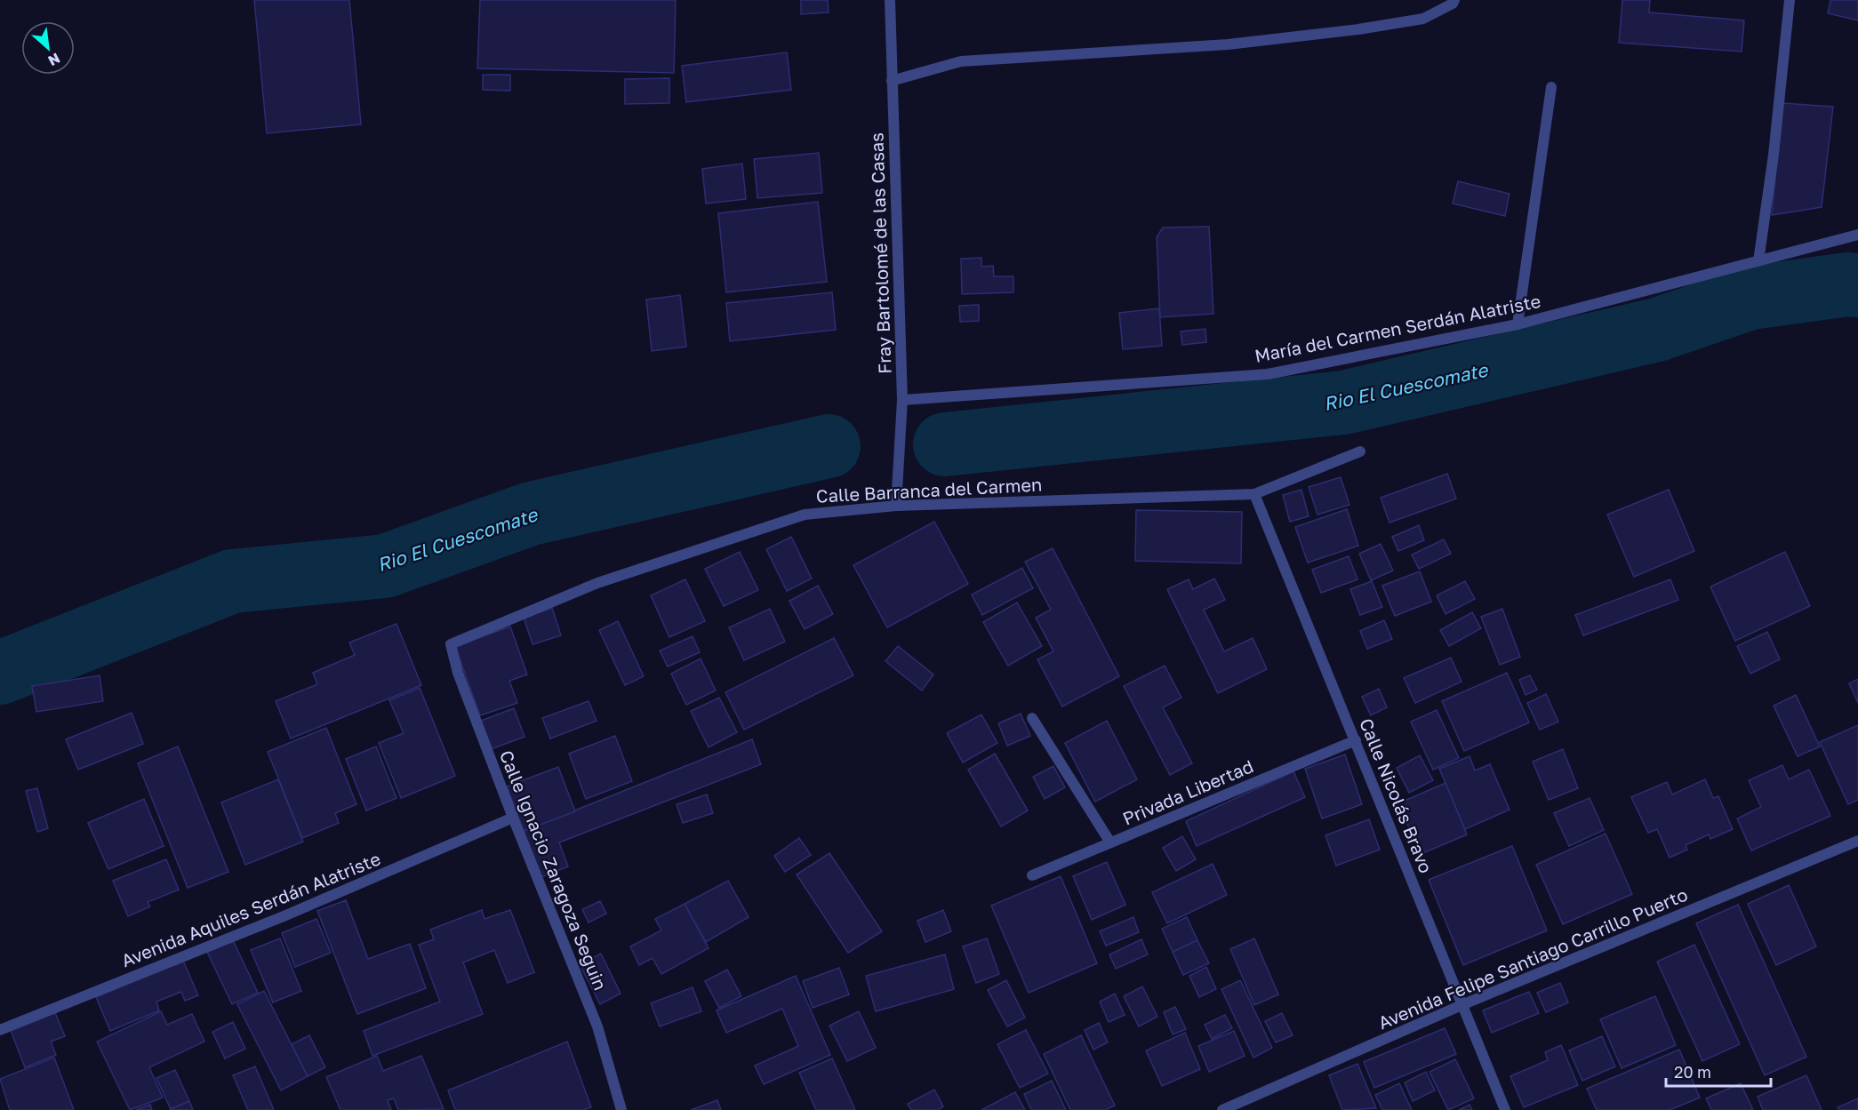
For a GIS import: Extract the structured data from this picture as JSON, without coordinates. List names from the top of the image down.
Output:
{
  "streets": {
    "street": [
      "Fray Bartolomé de las Casas",
      "María del Carmen Serdán Alatriste",
      "Calle Barranca del Carmen",
      "Privada Libertad",
      "Calle Nicolás Bravo",
      "Calle Ignacio Zaragoza Seguin",
      "Avenida Aquiles Serdán Alatriste",
      "Avenida Felipe Santiago Carrillo Puerto"
    ]
  },
  "crossings": [
    ["Fray Bartolomé de las Casas", "María del Carmen Serdán Alatriste"],
    ["Fray Bartolomé de las Casas", "Calle Barranca del Carmen"],
    ["Calle Barranca del Carmen", "Calle Nicolás Bravo"],
    ["Calle Barranca del Carmen", "Calle Ignacio Zaragoza Seguin"],
    ["Privada Libertad", "Calle Nicolás Bravo"],
    ["Calle Nicolás Bravo", "Avenida Felipe Santiago Carrillo Puerto"],
    ["Calle Ignacio Zaragoza Seguin", "Avenida Aquiles Serdán Alatriste"]
  ],
  "water": ["Rio El Cuescomate"],
  "scale_bar": "20 m",
  "north": "bottom right"
}
